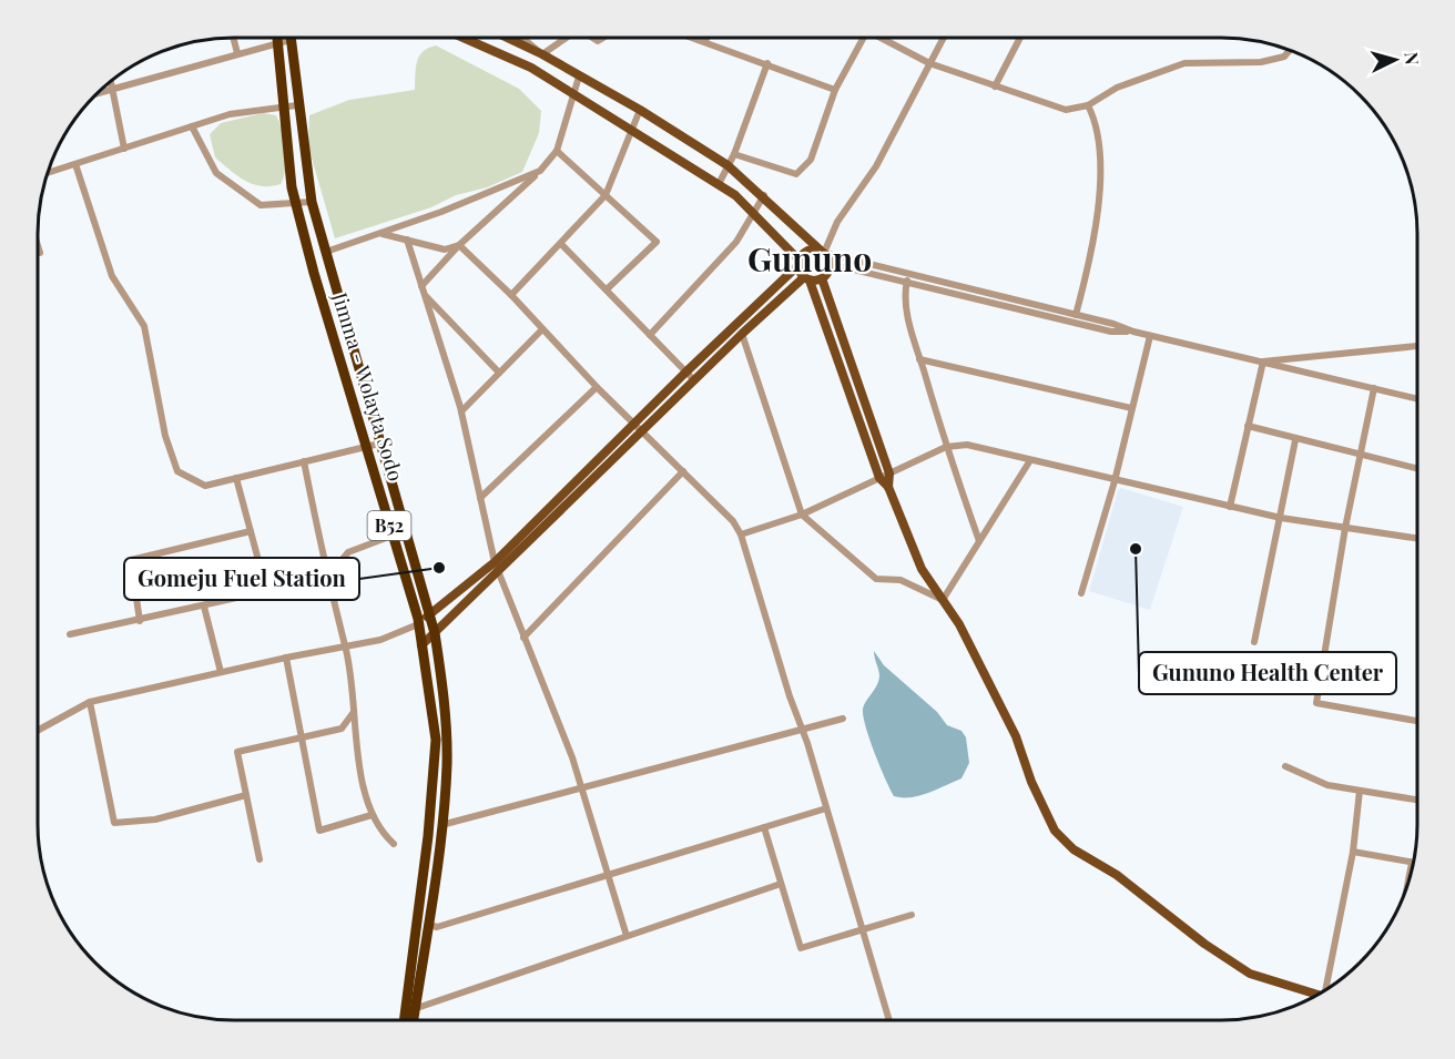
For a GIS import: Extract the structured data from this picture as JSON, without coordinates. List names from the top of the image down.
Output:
{
  "streets": {
    "highway": ["Jimma - Wolayta Sodo", "B52"]
  },
  "districts": ["Gununo"],
  "places": ["Gununo Health Center", "Gomeju Fuel Station"],
  "north": "right"
}
